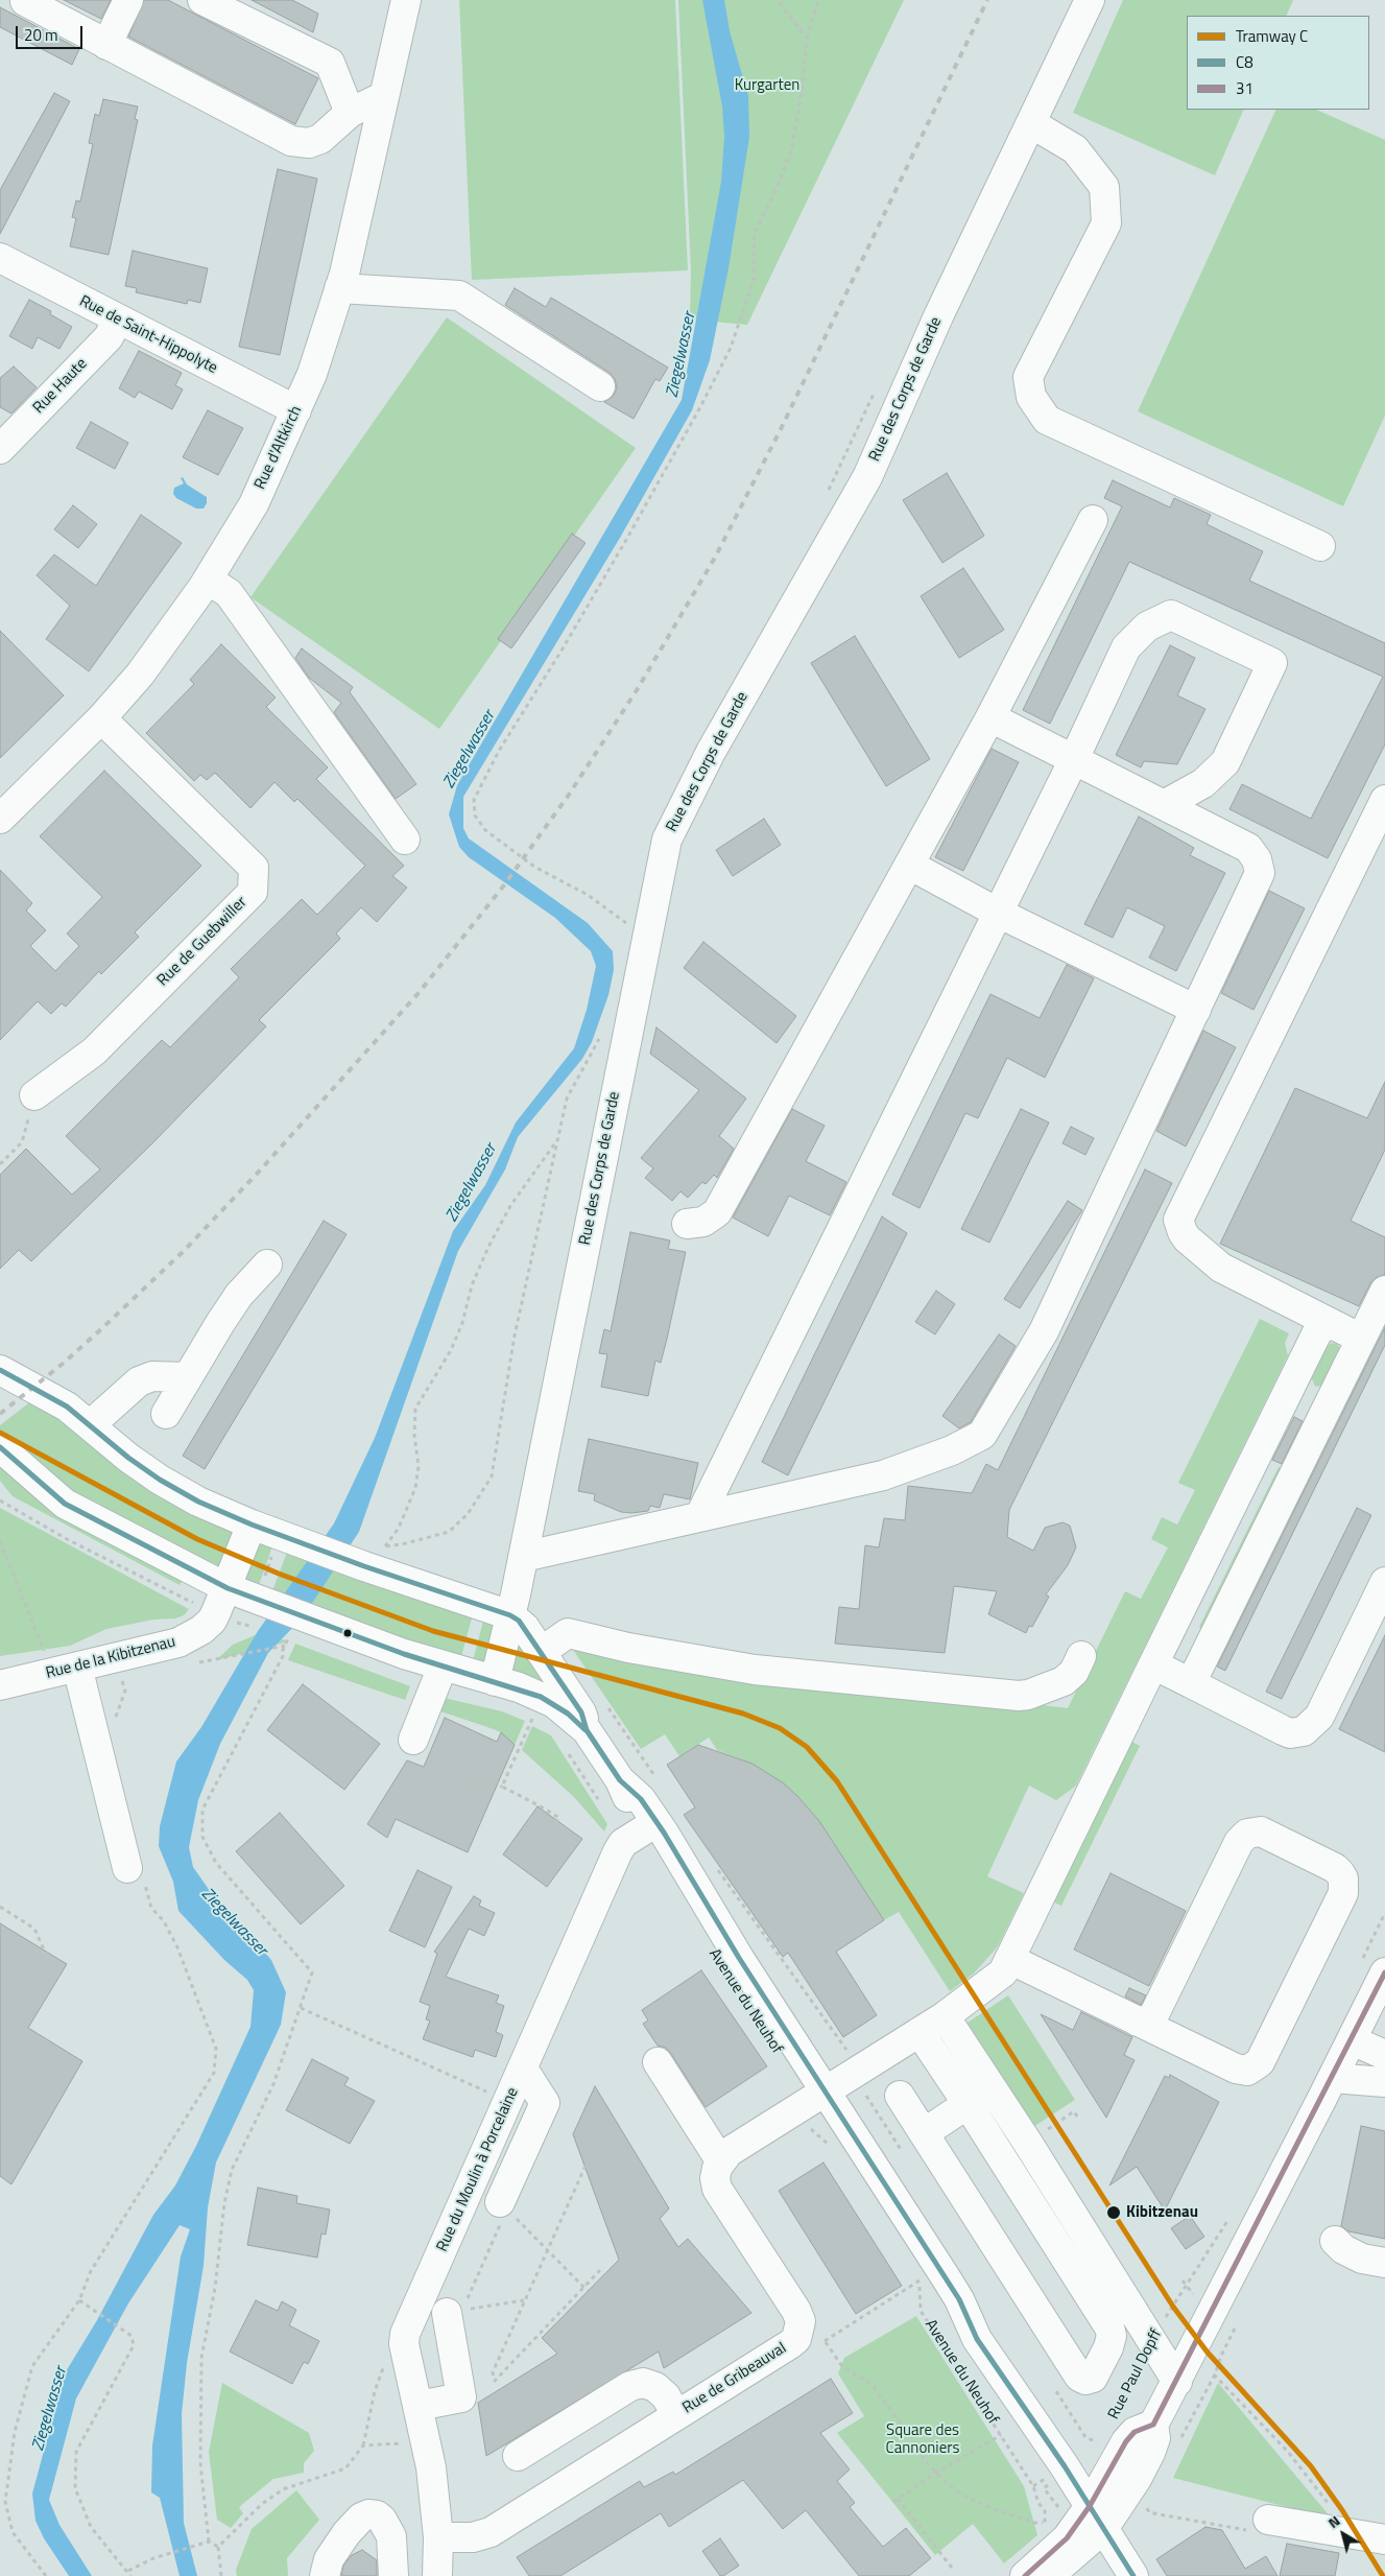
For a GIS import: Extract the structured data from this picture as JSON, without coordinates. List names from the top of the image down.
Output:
{
  "streets": {
    "street": [
      "Rue de Saint-Hippolyte",
      "Rue Haute",
      "Rue des Corps de Garde",
      "Rue d'Altkirch",
      "Rue de Guebwiller",
      "Rue de la Kibitzenau",
      "Avenue du Neuhof",
      "Rue du Moulin à Porcelaine",
      "Rue de Gribeauval"
    ],
    "path": ["Rue Paul Dopff"]
  },
  "crossings": [
    ["Rue de Saint-Hippolyte", "Rue Haute"],
    ["Rue de Saint-Hippolyte", "Rue d'Altkirch"],
    ["Rue des Corps de Garde", "Avenue du Neuhof"],
    ["Rue d'Altkirch", "Rue de Guebwiller"],
    ["Rue de la Kibitzenau", "Avenue du Neuhof"],
    ["Avenue du Neuhof", "Rue du Moulin à Porcelaine"],
    ["Rue du Moulin à Porcelaine", "Rue de Gribeauval"]
  ],
  "water": ["Ziegelwasser"],
  "parks": ["Kurgarten", "Square des Cannoniers"],
  "places": ["Kibitzenau"],
  "lines": ["transit line C8", "tram line C", "transit line 31"],
  "legend": ["Tramway C", "C8", "31"],
  "scale_bar": "20 m",
  "north": "top left"
}
